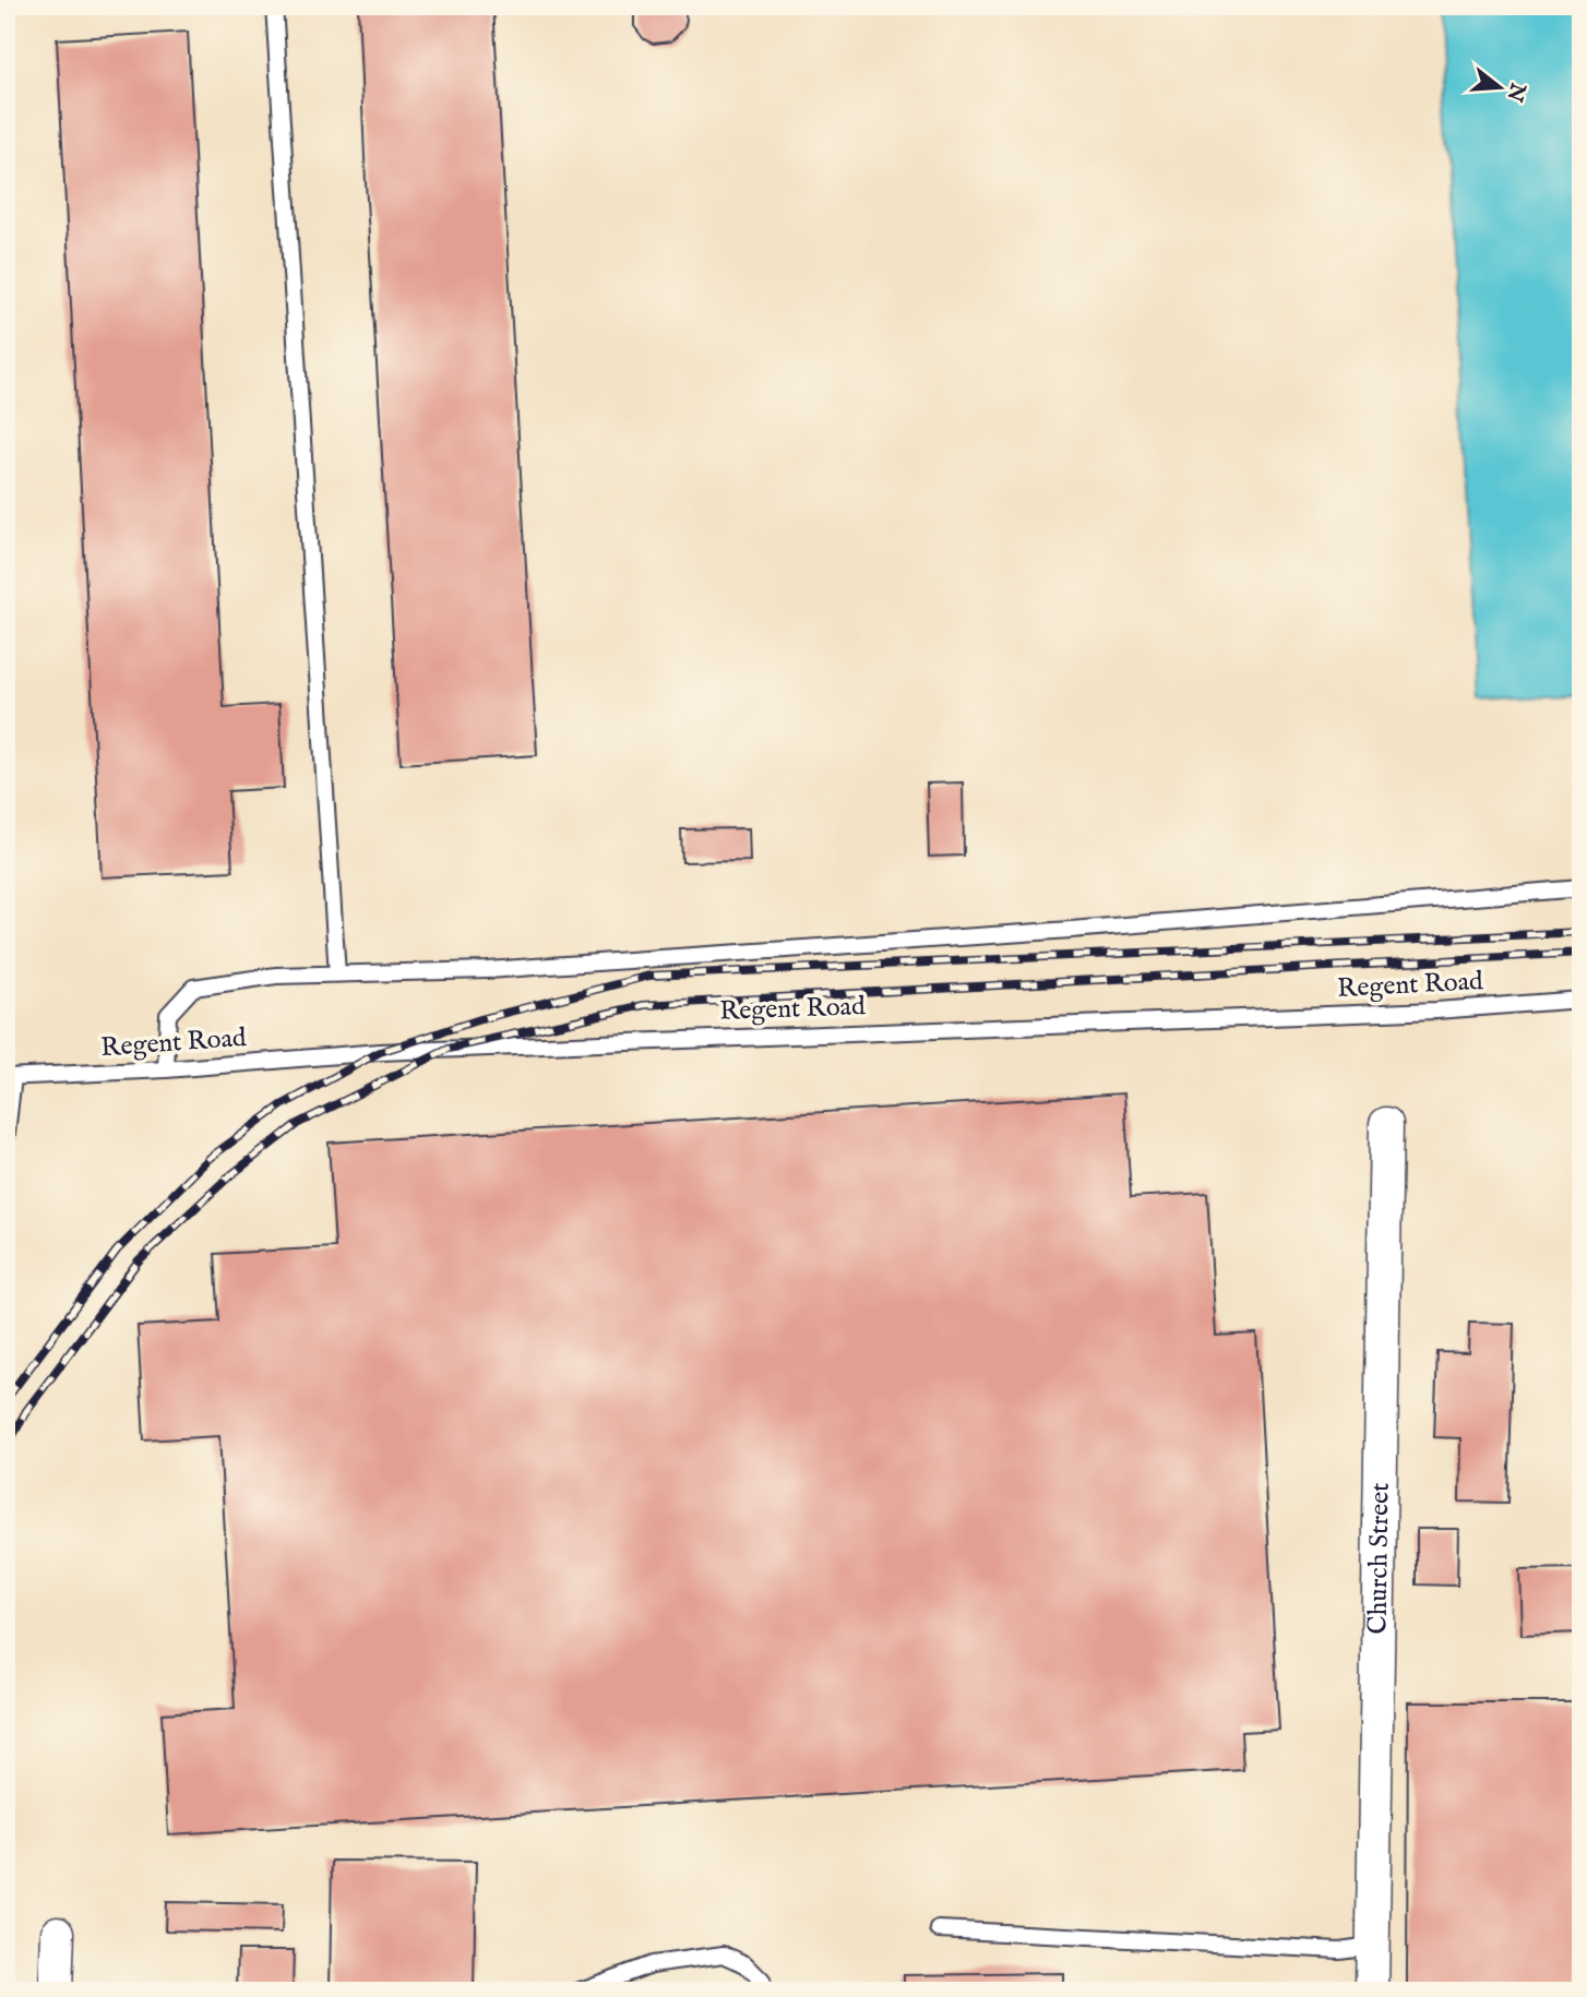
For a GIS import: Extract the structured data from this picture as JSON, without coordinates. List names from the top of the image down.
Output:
{
  "streets": {
    "street": ["Church Street"],
    "lane": ["Regent Road"]
  },
  "north": "right"
}
